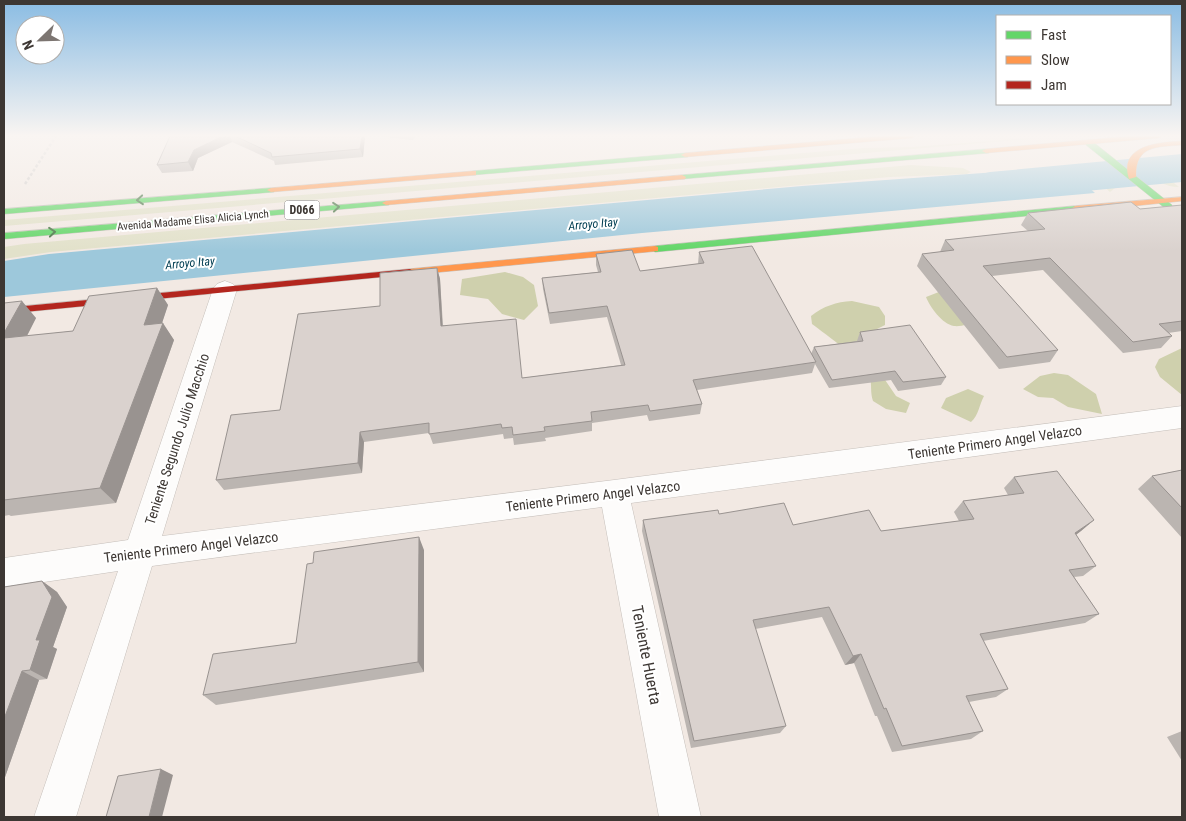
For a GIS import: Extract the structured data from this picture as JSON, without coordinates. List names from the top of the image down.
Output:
{
  "streets": {
    "main road": ["D066", "Avenida Madame Elisa Alicia Lynch"],
    "street": ["Teniente Segundo Julio Macchio", "Teniente Primero Angel Velazco", "Teniente Huerta"]
  },
  "crossings": [
    ["Teniente Segundo Julio Macchio", "Teniente Primero Angel Velazco"],
    ["Teniente Primero Angel Velazco", "Teniente Huerta"]
  ],
  "water": ["Arroyo Itay"],
  "legend": ["Fast", "Slow", "Jam"],
  "north": "bottom left"
}
